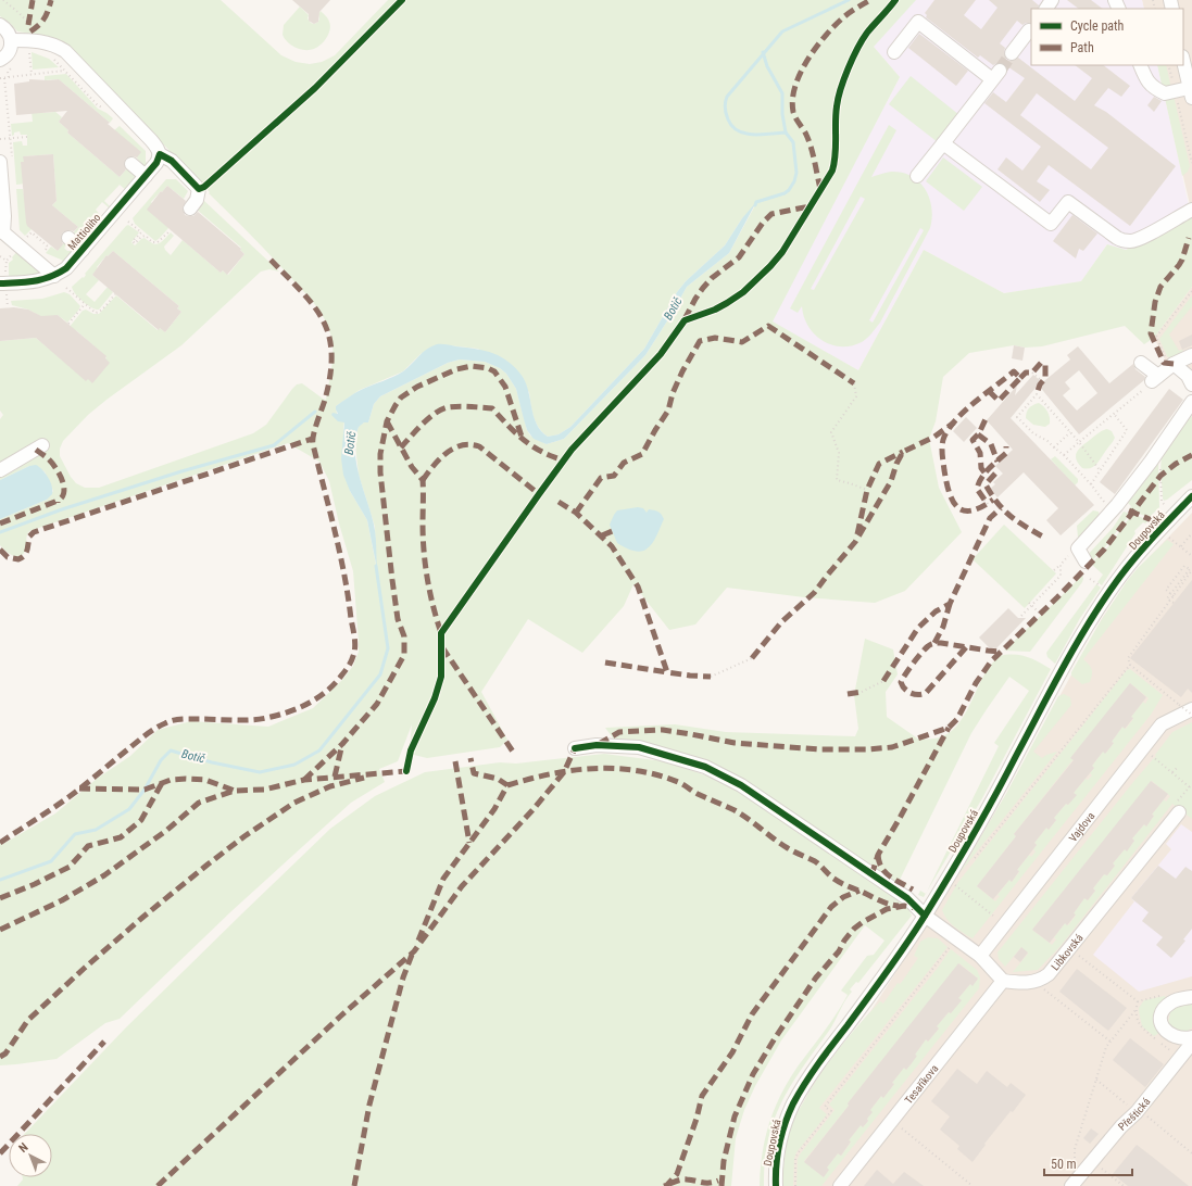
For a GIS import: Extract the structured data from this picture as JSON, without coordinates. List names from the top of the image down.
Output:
{
  "streets": {
    "street": [
      "Mattioliho",
      "Doupovská",
      "Vajdova",
      "Libkovská",
      "Tesaříkova",
      "Přeštická"
    ]
  },
  "crossings": [
    ["Libkovská", "Tesaříkova"]
  ],
  "water": ["Botič"],
  "legend": ["Cycle path", "Path"],
  "scale_bar": "50 m",
  "north": "top left"
}
